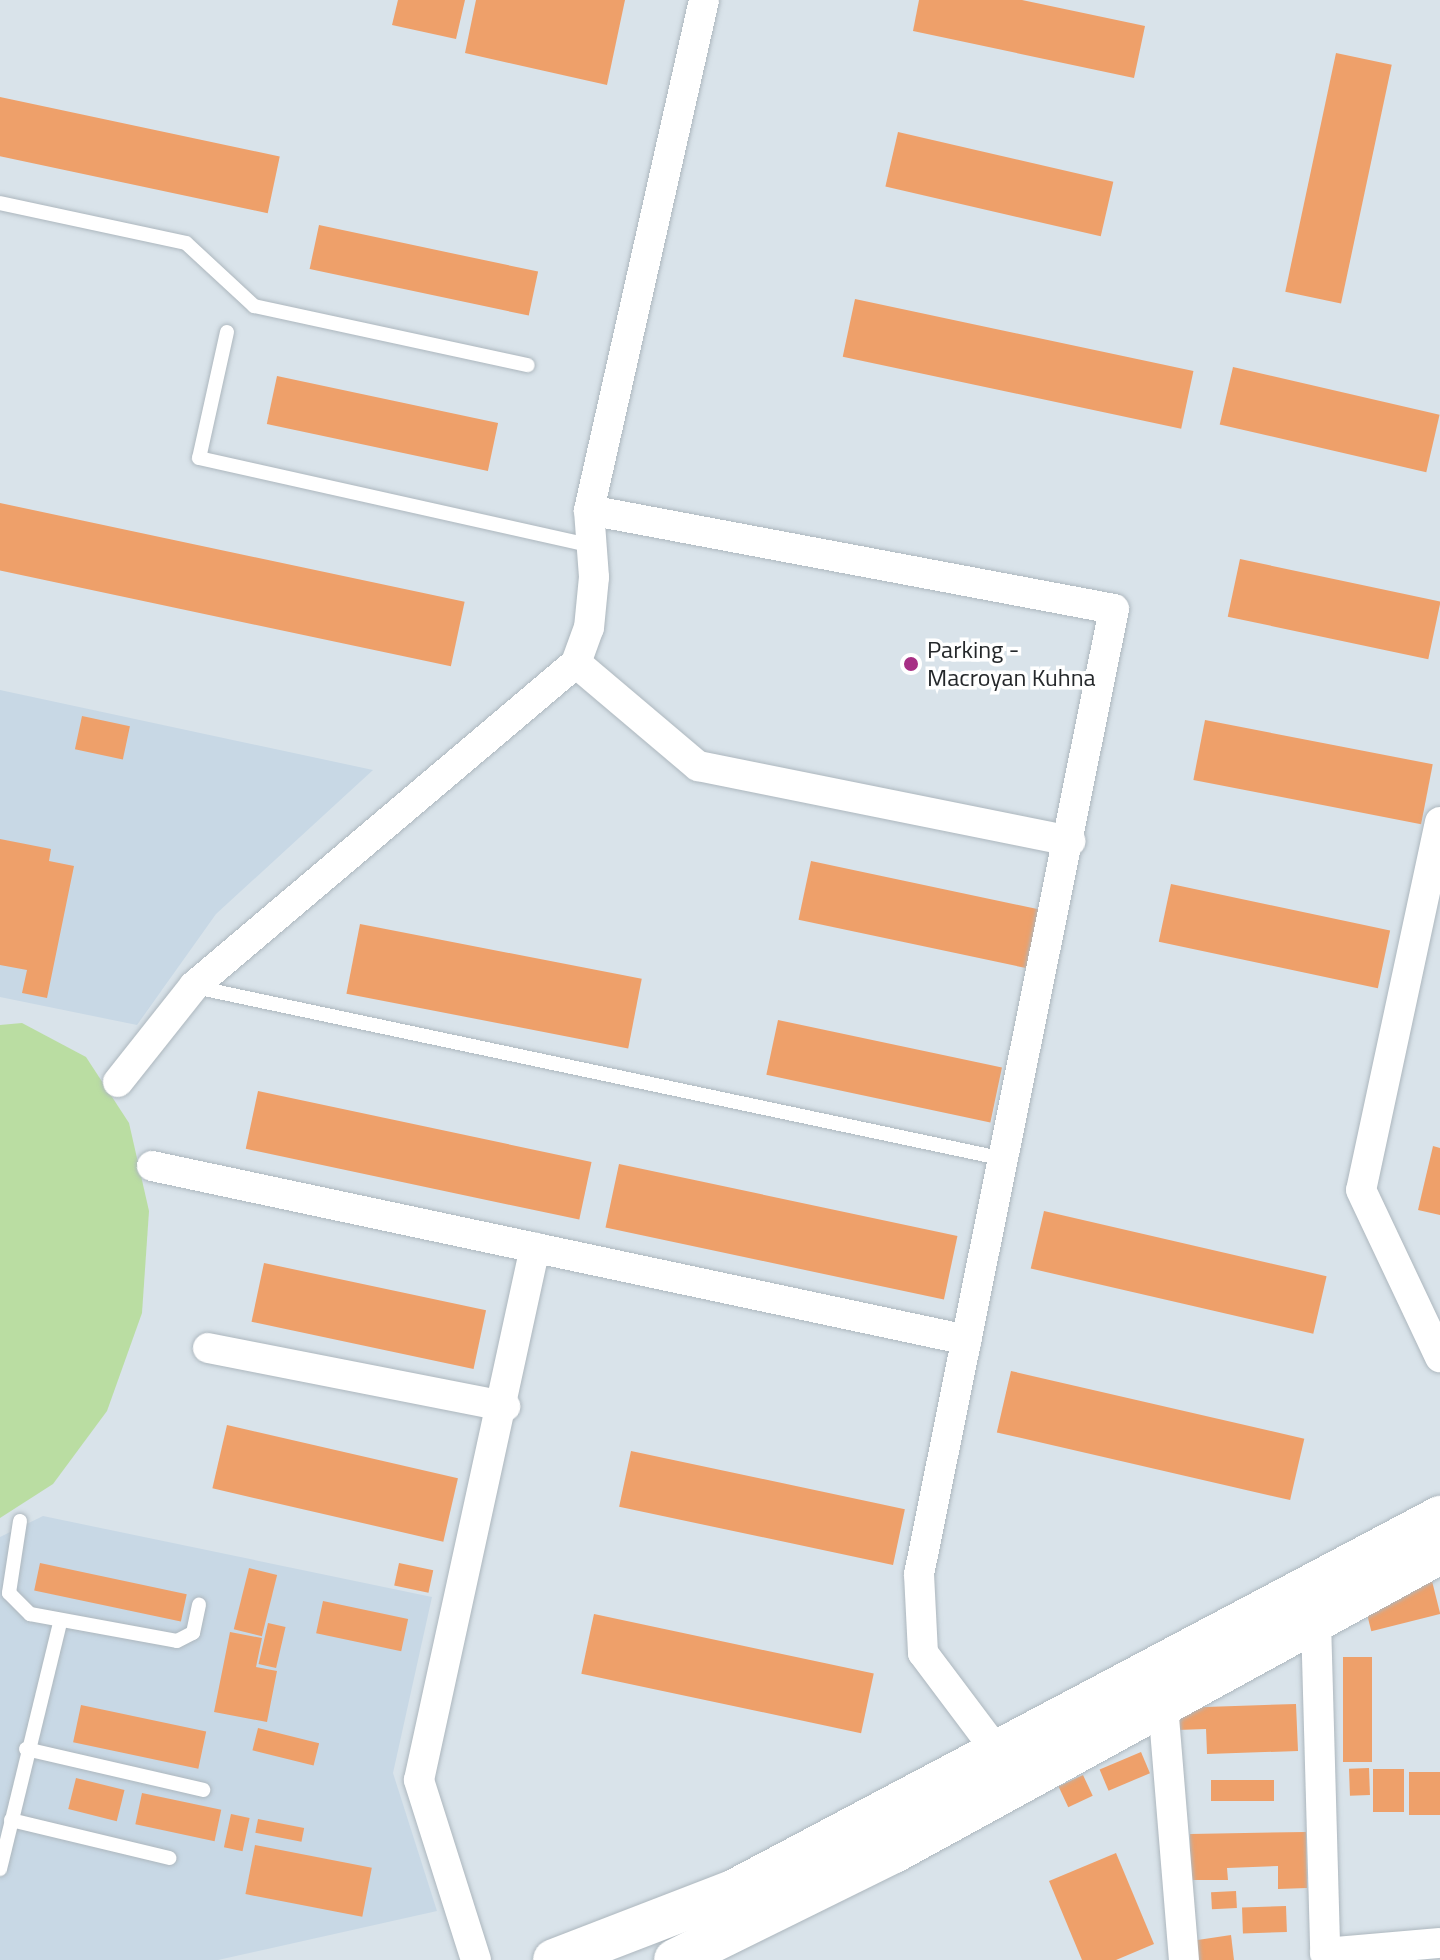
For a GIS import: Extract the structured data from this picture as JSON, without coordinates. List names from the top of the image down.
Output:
{
  "places": ["Parking - Macroyan Kuhna"]
}
